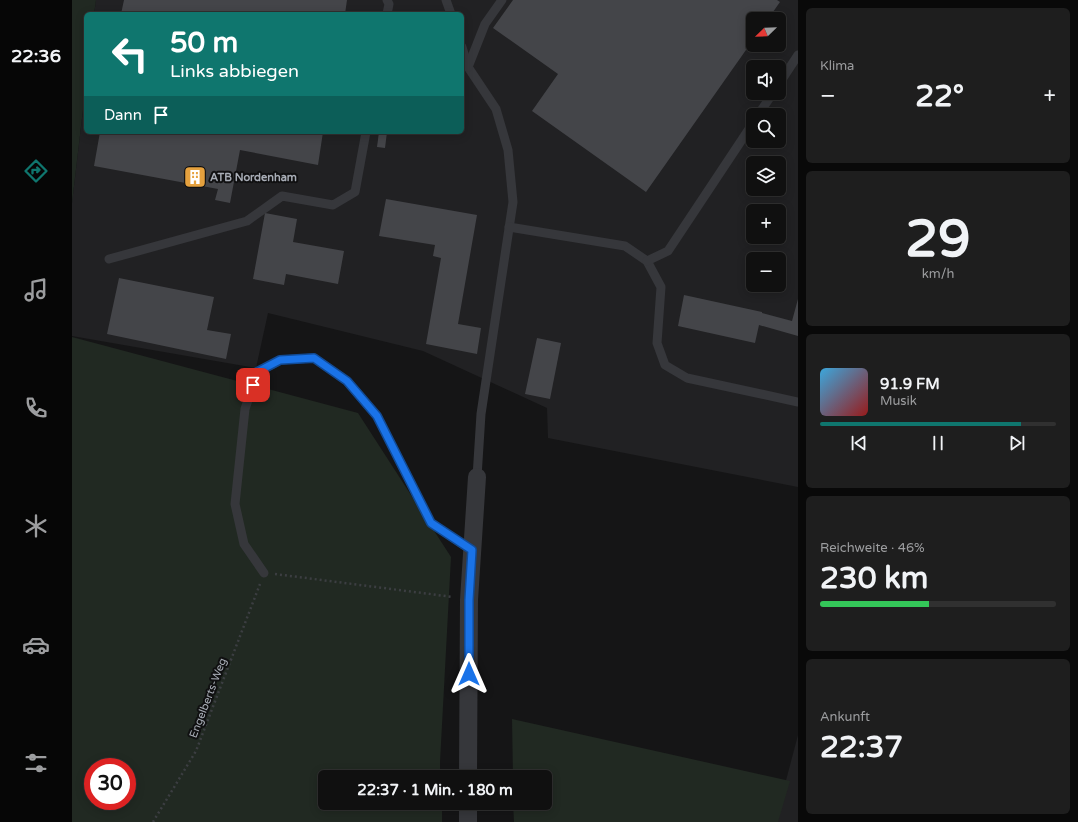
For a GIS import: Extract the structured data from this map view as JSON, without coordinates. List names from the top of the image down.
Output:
{
  "streets": {
    "path": ["Engelberts-Weg"]
  },
  "places": {
    "building": ["ATB Nordenham"]
  },
  "north": "bottom left",
  "page": {
    "tabs": "22:36",
    "tile": [
      "Klima",
      ["29", "km/h"],
      ["Reichweite · 46%", "230 km"],
      ["Ankunft", "22:37"]
    ],
    "map_buttons": ["+", "−"],
    "turn": ["50 m", "Links abbiegen"],
    "heat": ["−", "22°", "+"],
    "then": "Dann",
    "song": ["91.9 FM", "Musik"],
    "limit": "30",
    "trip": "22:37 · 1 Min. · 180 m"
  }
}
